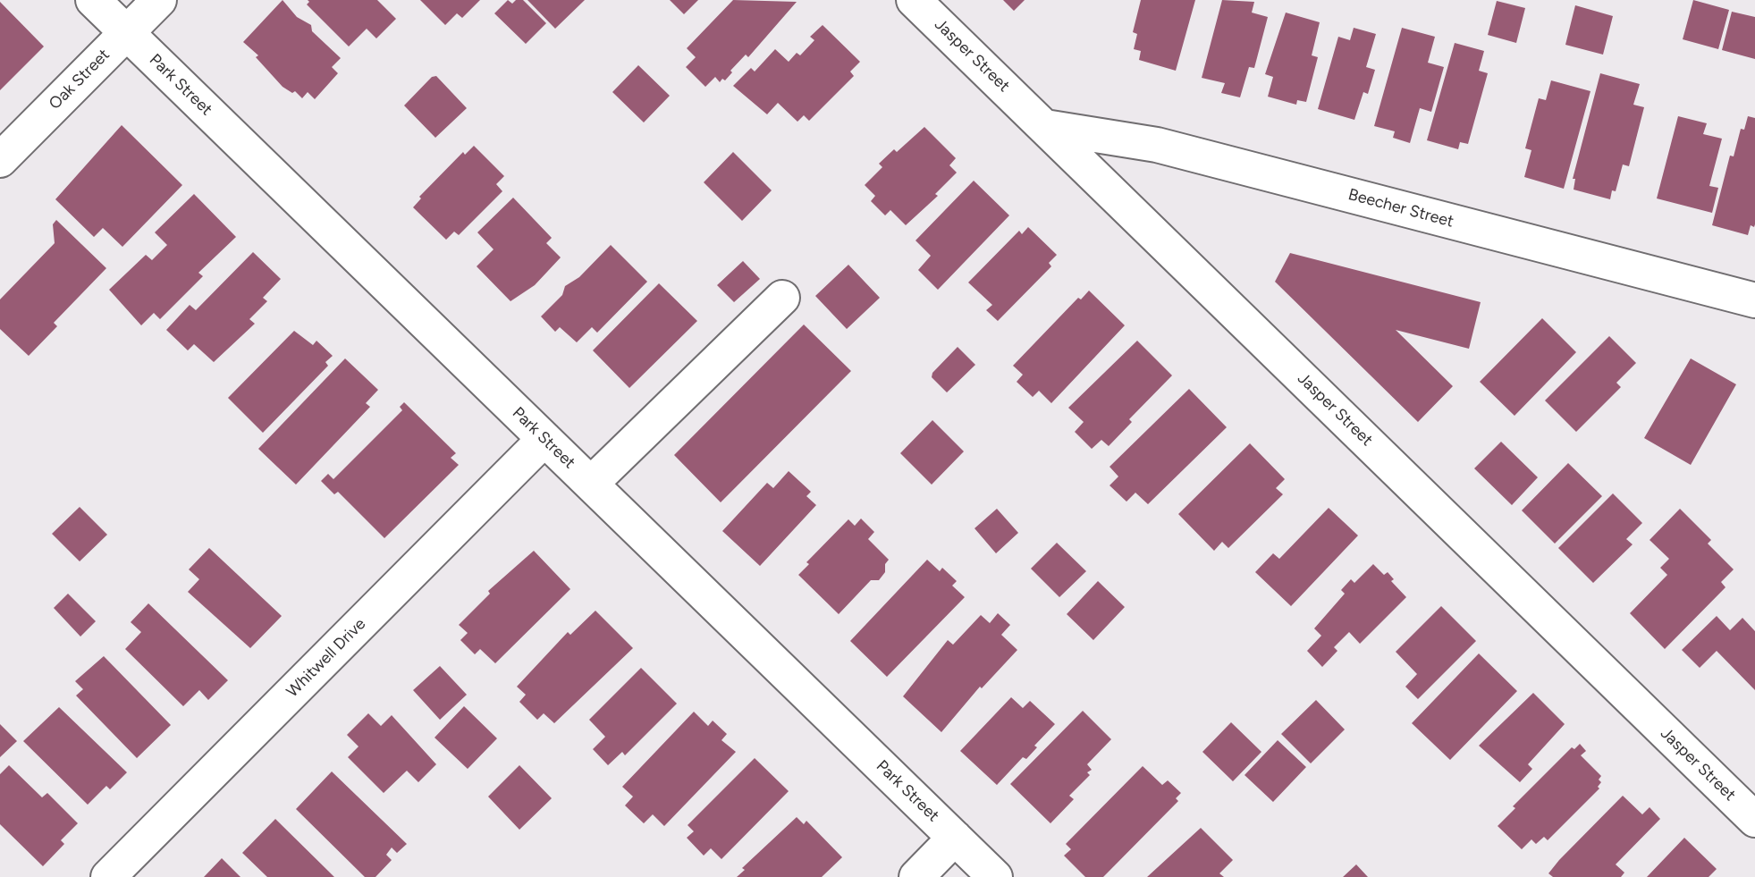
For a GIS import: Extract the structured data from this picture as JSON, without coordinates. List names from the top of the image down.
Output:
{
  "streets": {
    "street": [
      "Jasper Street",
      "Oak Street",
      "Park Street",
      "Beecher Street",
      "Whitwell Drive"
    ]
  },
  "crossings": [
    ["Jasper Street", "Beecher Street"],
    ["Oak Street", "Park Street"],
    ["Park Street", "Whitwell Drive"]
  ]
}
